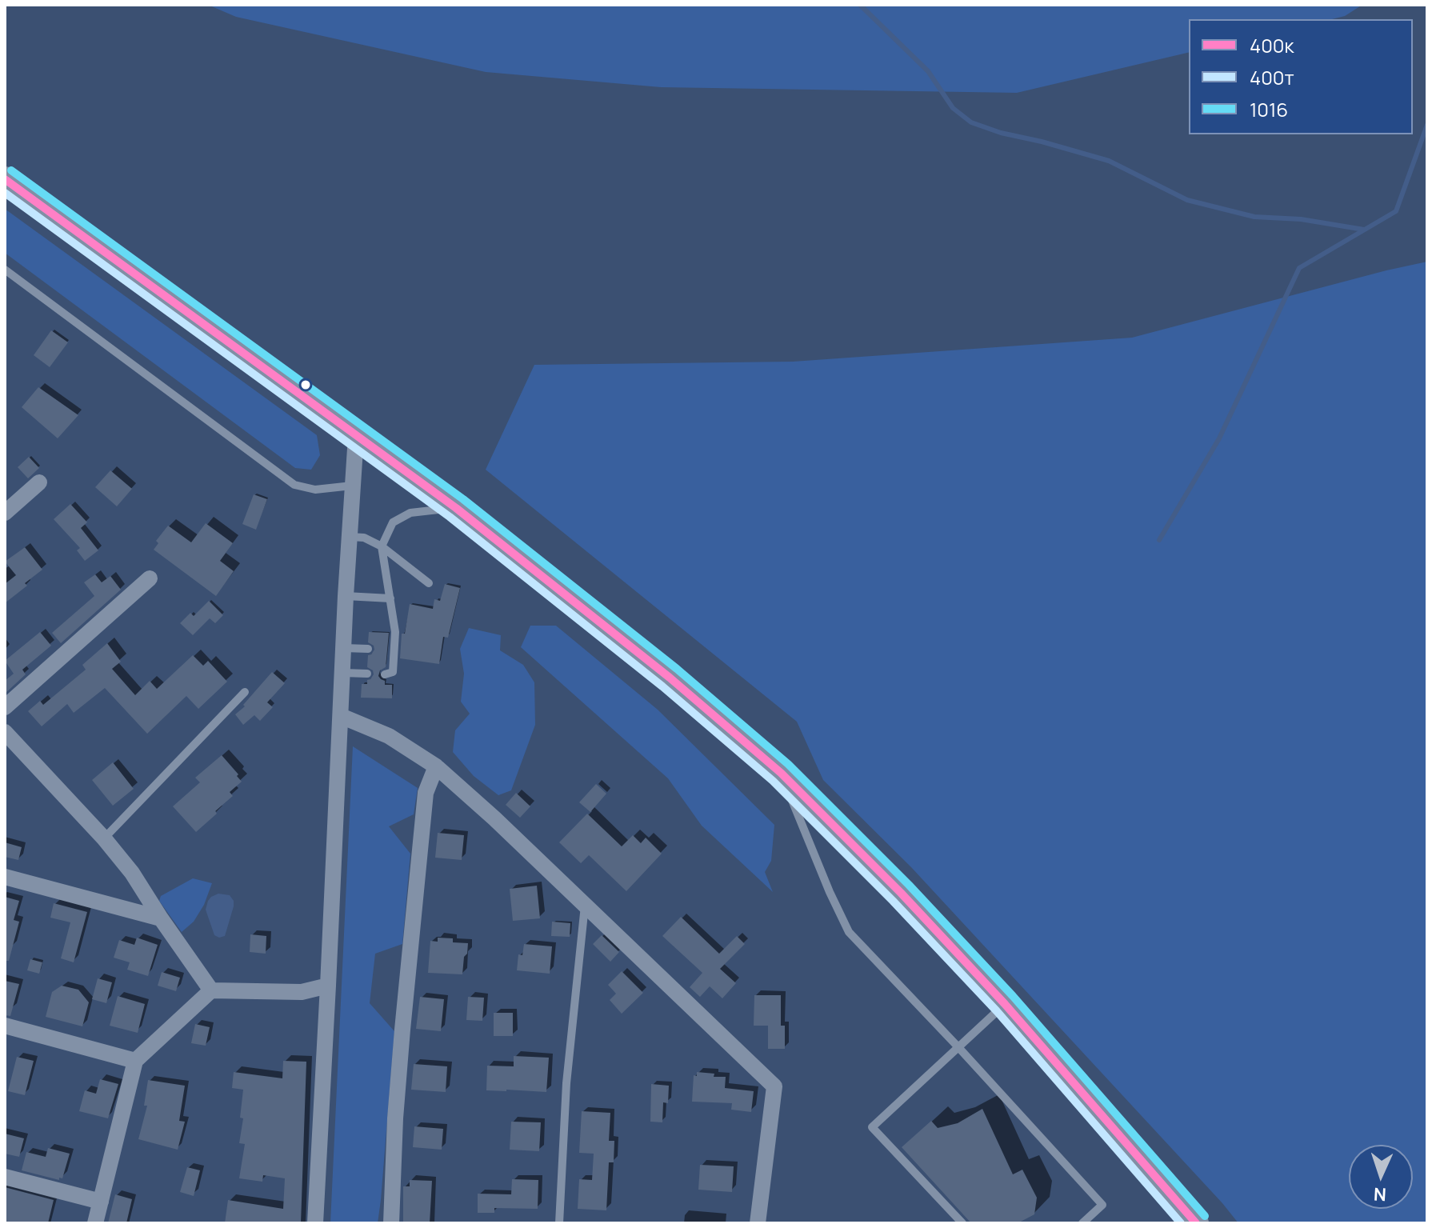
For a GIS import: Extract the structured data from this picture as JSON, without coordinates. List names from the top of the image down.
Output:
{
  "lines": ["transit line 1016", "transit line 400к", "transit line 400т"],
  "legend": ["400к", "400т", "1016"],
  "north": "bottom"
}
